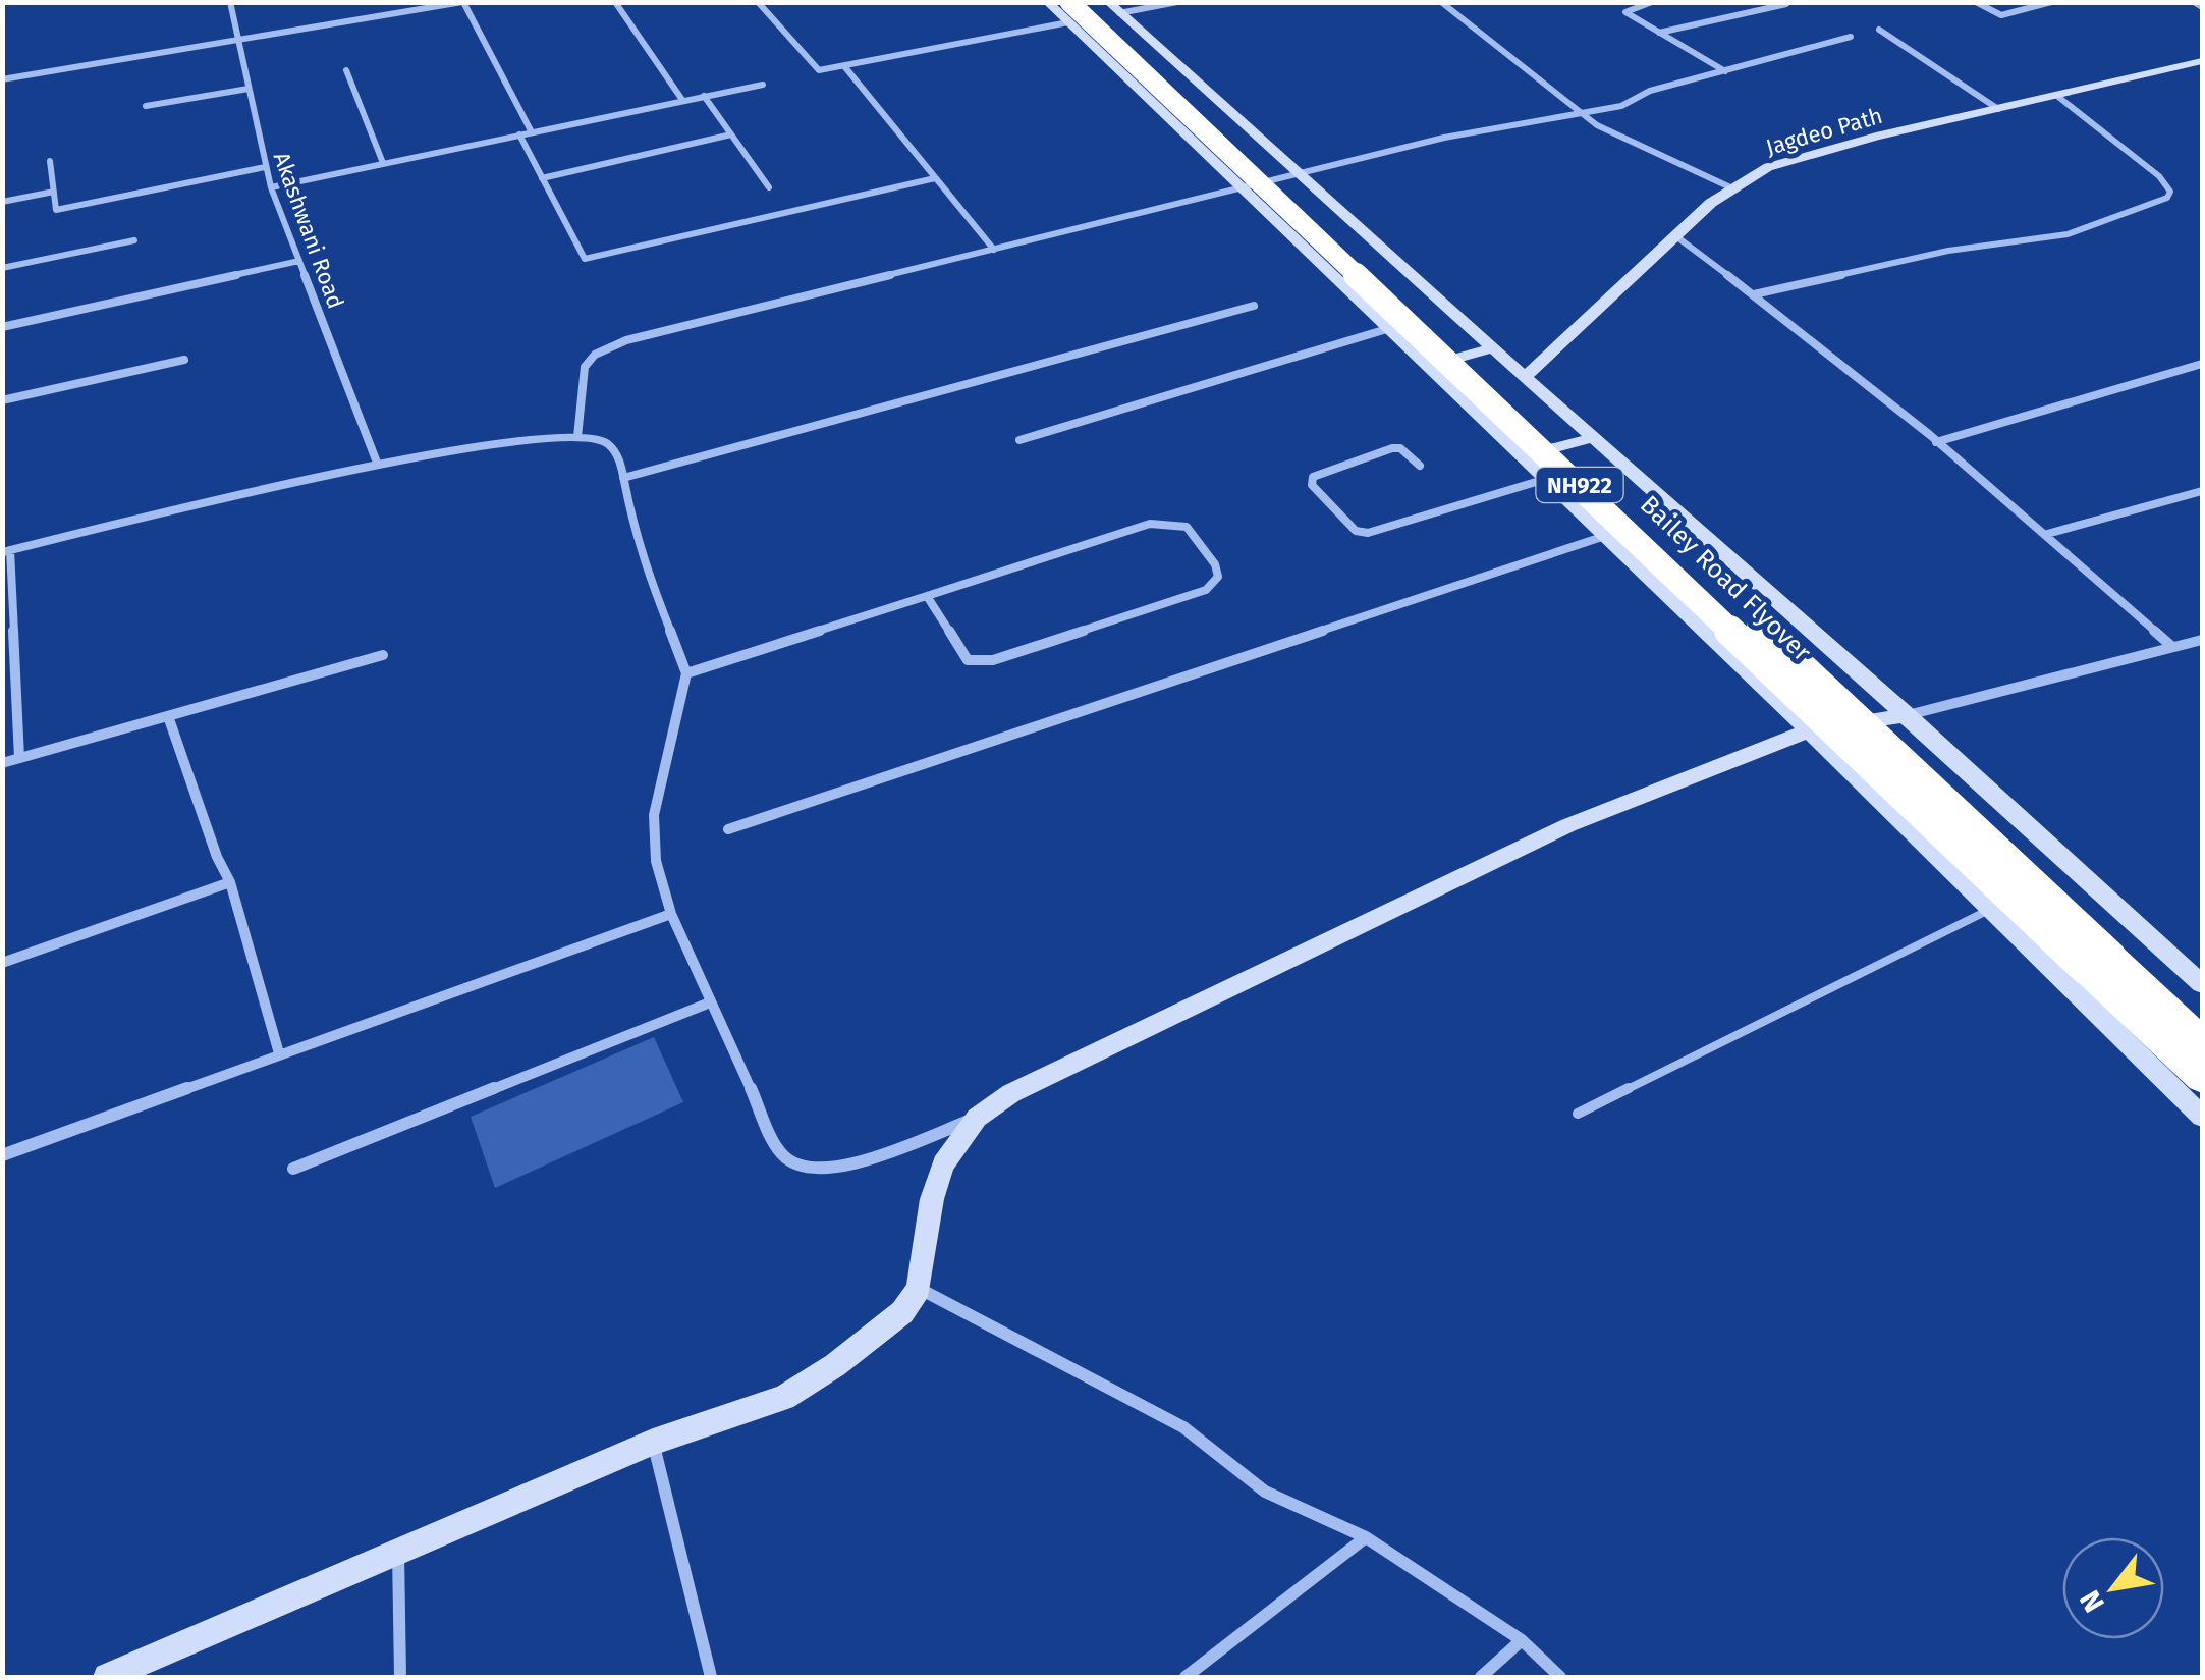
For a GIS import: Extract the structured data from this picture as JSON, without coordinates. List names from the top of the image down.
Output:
{
  "streets": {
    "highway": ["NH922", "Bailey Road Flyover"],
    "main road": ["Jagdeo Path"],
    "street": ["Akashwani Road"]
  },
  "north": "bottom left"
}
